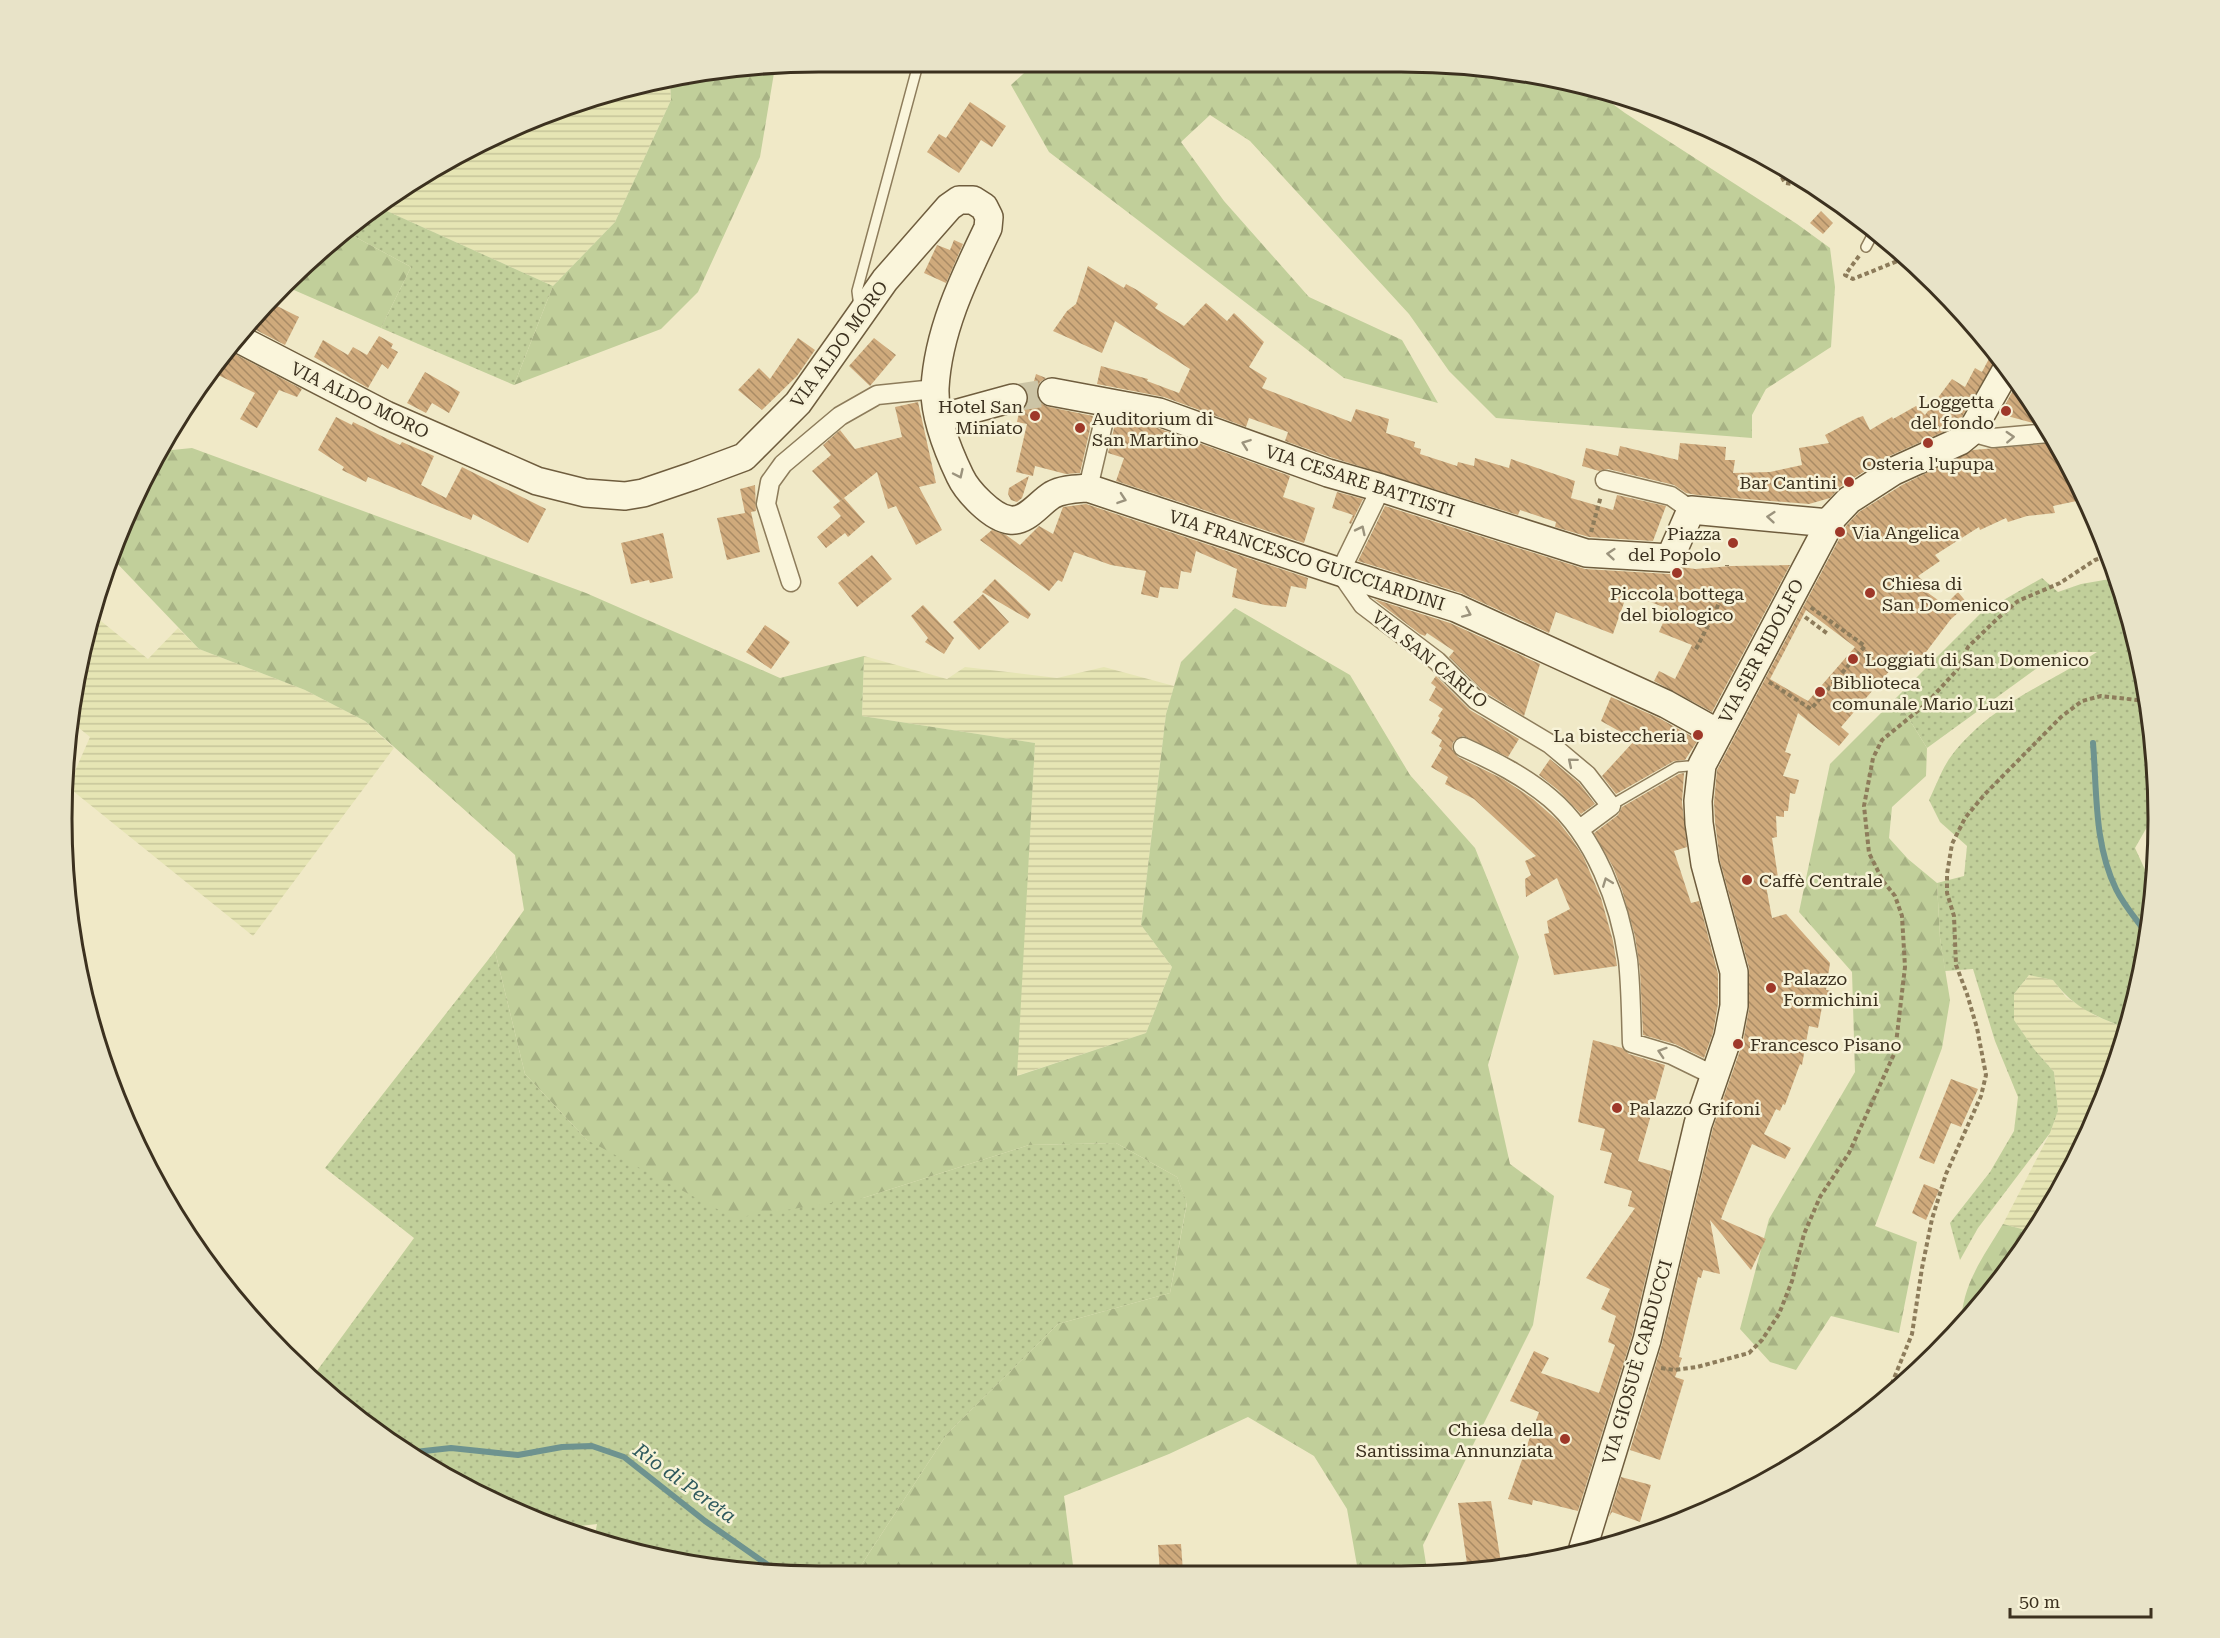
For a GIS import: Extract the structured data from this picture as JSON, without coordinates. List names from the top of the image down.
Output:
{
  "streets": {
    "main road": [
      "VIA ALDO MORO",
      "VIA CESARE BATTISTI",
      "VIA FRANCESCO GUICCIARDINI",
      "VIA SER RIDOLFO",
      "VIA GIOSUÈ CARDUCCI"
    ],
    "street": ["VIA SAN CARLO"]
  },
  "crossings": [
    ["VIA ALDO MORO", "VIA FRANCESCO GUICCIARDINI"],
    ["VIA FRANCESCO GUICCIARDINI", "VIA SER RIDOLFO"],
    ["VIA FRANCESCO GUICCIARDINI", "VIA SAN CARLO"],
    ["VIA SER RIDOLFO", "VIA GIOSUÈ CARDUCCI"]
  ],
  "one_way": ["VIA CESARE BATTISTI", "VIA FRANCESCO GUICCIARDINI"],
  "water": ["Rio di Pereta"],
  "places": [
    "Loggetta del fondo",
    "Hotel San Miniato",
    "Auditorium di San Martino",
    "Osteria l'upupa",
    "Bar Cantini",
    "Via Angelica",
    "Piazza del Popolo",
    "Piccola bottega del biologico",
    "Chiesa di San Domenico",
    "Loggiati di San Domenico",
    "Biblioteca comunale Mario Luzi",
    "La bisteccheria",
    "Caffè Centrale",
    "Palazzo Formichini",
    "Francesco Pisano",
    "Palazzo Grifoni",
    "Chiesa della Santissima Annunziata"
  ],
  "scale_bar": "50 m"
}
